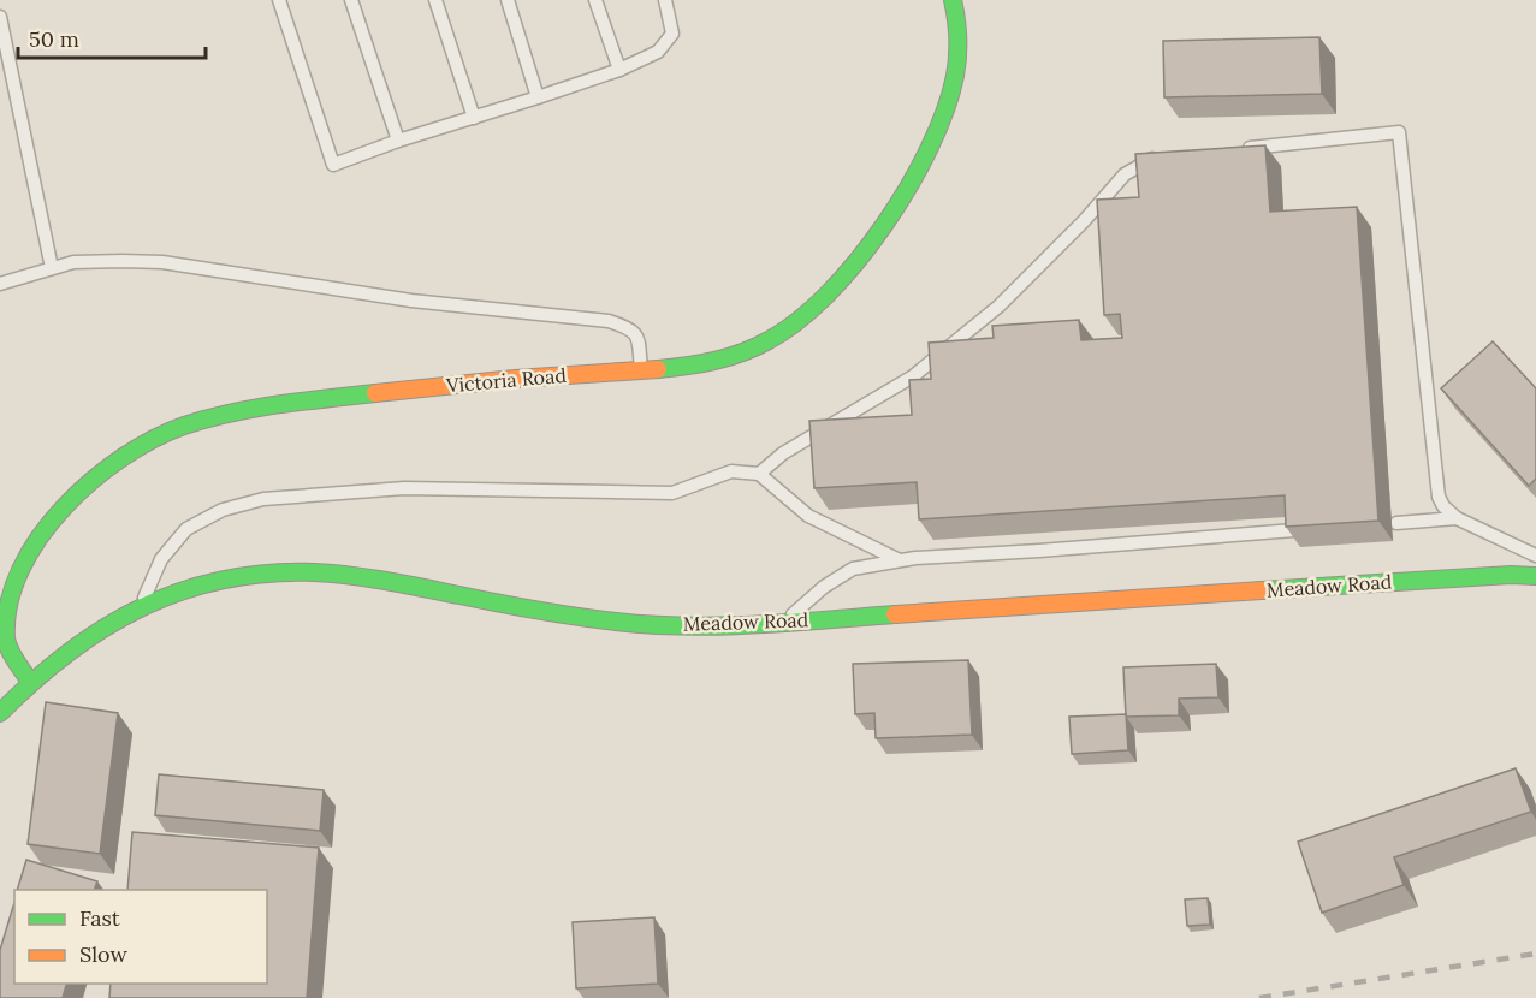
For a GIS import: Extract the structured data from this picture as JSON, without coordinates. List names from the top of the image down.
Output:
{
  "streets": {
    "main road": ["Victoria Road", "Meadow Road"]
  },
  "crossings": [
    ["Victoria Road", "Meadow Road"]
  ],
  "legend": ["Fast", "Slow"],
  "scale_bar": "50 m"
}
